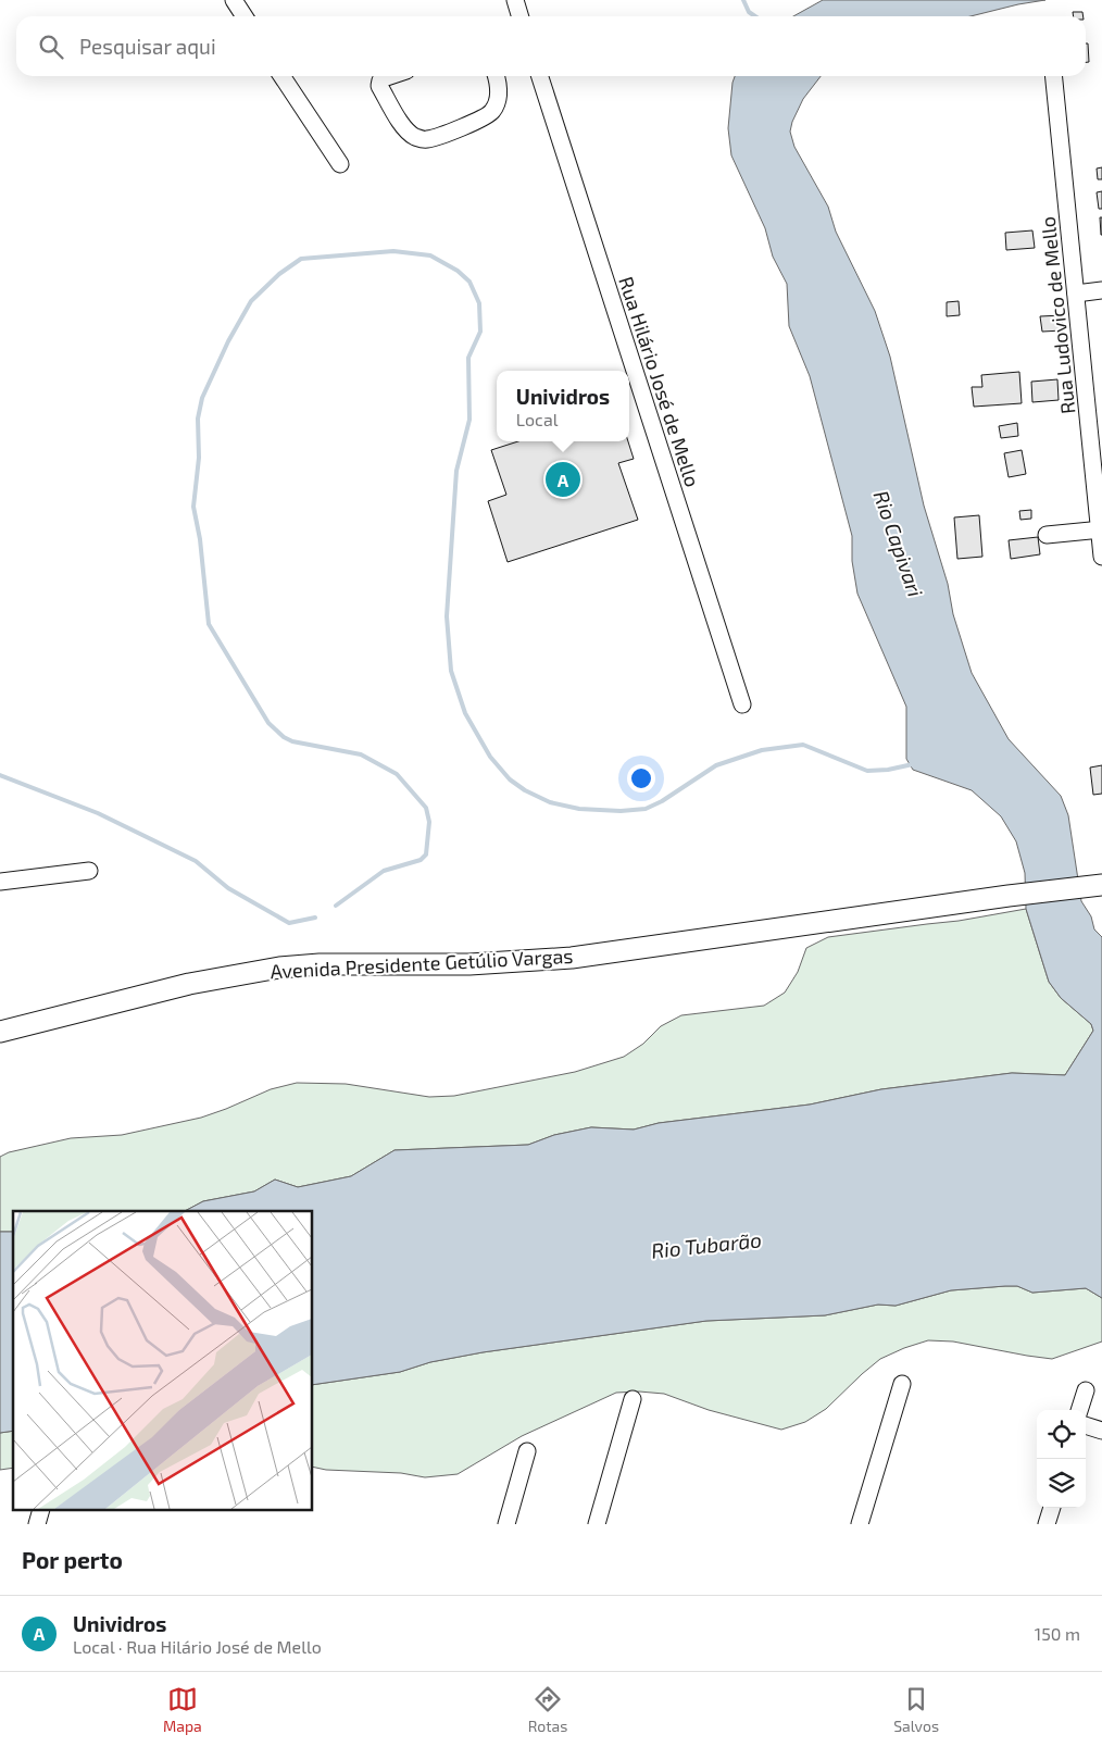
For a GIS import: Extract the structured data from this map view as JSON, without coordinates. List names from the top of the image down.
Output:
{
  "streets": {
    "main road": ["Avenida Presidente Getúlio Vargas"],
    "street": ["Rua Ludovico de Mello", "Rua Hilário José de Mello"]
  },
  "water": ["Rio Capivari", "Rio Tubarão"],
  "page": {
    "search": "Pesquisar aqui",
    "popup": ["Unividros", "Local"],
    "pins": "A",
    "heading": "Por perto",
    "list": [
      {
        "mark": "A",
        "name": "Unividros",
        "note": "Local · Rua Hilário José de Mello",
        "value": "150 m"
      }
    ],
    "nav": ["Mapa", "Rotas", "Salvos"]
  }
}
